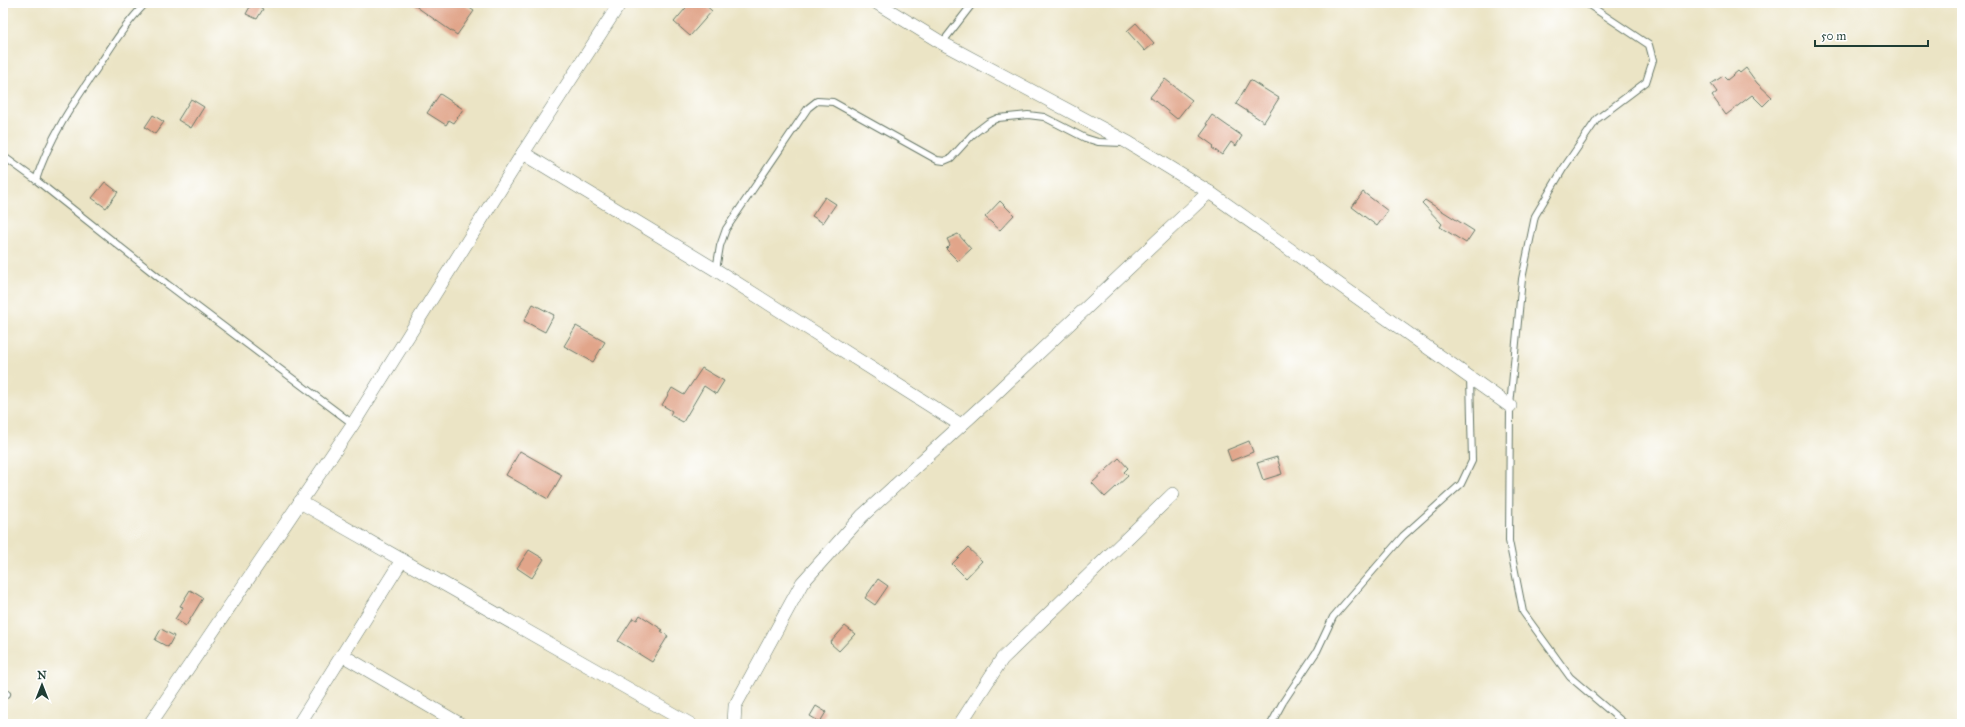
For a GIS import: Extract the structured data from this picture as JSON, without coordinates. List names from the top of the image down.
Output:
{
  "scale_bar": "50 m",
  "north": "top"
}
